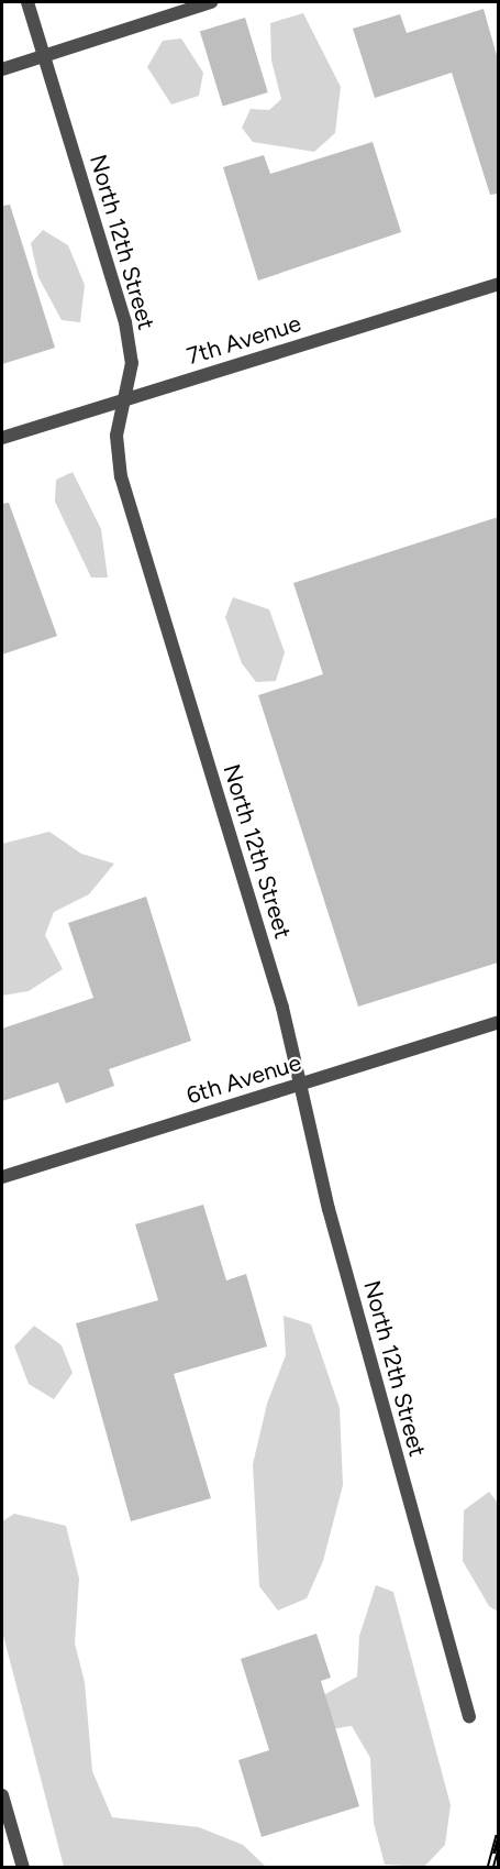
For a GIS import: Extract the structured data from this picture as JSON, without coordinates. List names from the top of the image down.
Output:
{
  "streets": {
    "street": ["North 12th Street", "7th Avenue", "6th Avenue"]
  },
  "crossings": [
    ["North 12th Street", "7th Avenue"],
    ["North 12th Street", "6th Avenue"]
  ]
}
